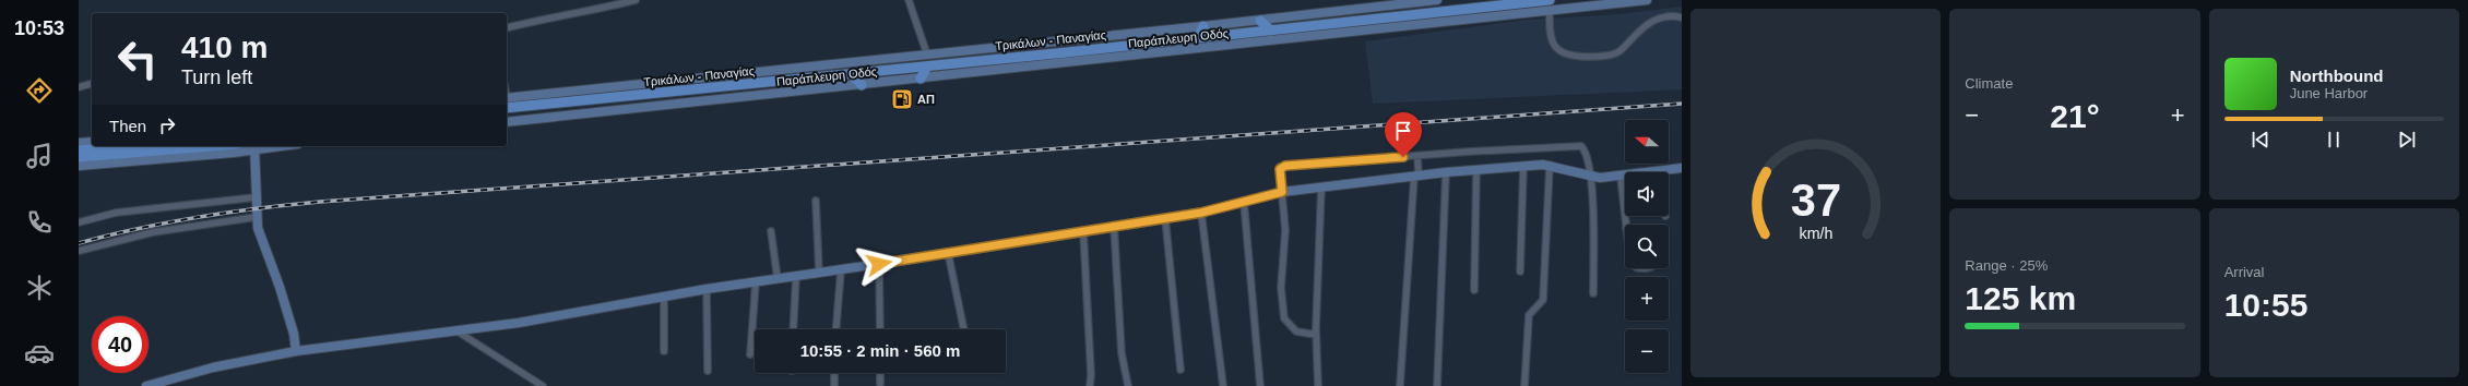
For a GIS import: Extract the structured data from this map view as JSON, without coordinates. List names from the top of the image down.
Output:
{
  "streets": {
    "main road": ["Τρικάλων - Παναγίας"],
    "street": ["Παράπλευρη Οδός"]
  },
  "crossings": [
    ["Παράπλευρη Οδός", "Τρικάλων - Παναγίας"]
  ],
  "places": {
    "fuel station": ["ΑΠ"]
  },
  "north": "left",
  "page": {
    "tabs": "10:53",
    "tile": [
      "Climate",
      ["Range · 25%", "125 km"],
      ["Arrival", "10:55"]
    ],
    "turn": ["410 m", "Turn left"],
    "song": ["Northbound", "June Harbor"],
    "heat": ["−", "21°", "+"],
    "then": "Then",
    "map_buttons": ["+", "−"],
    "limit": "40",
    "trip": "10:55 · 2 min · 560 m",
    "gauge": ["37", "km/h"]
  }
}
